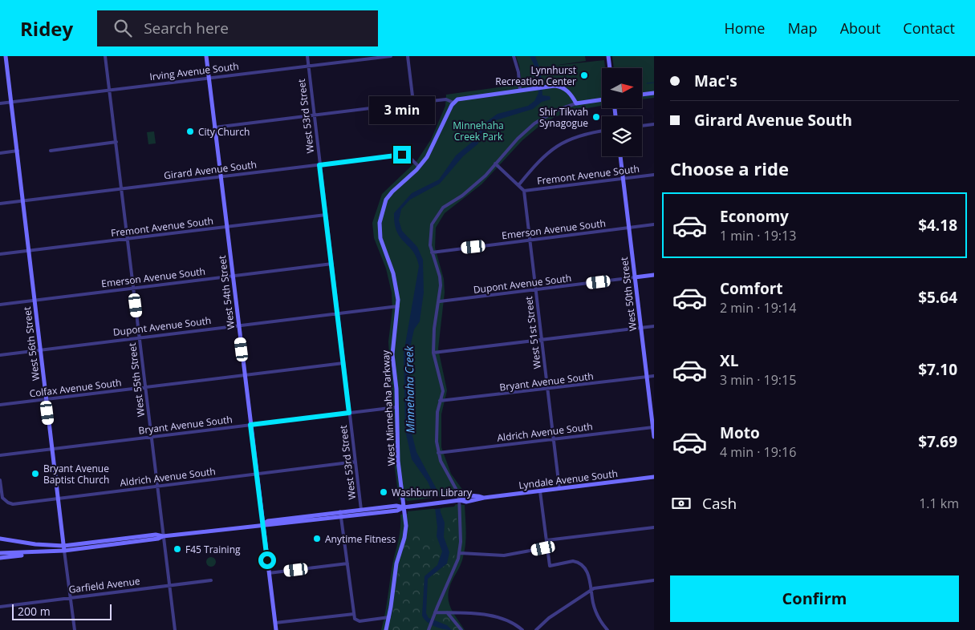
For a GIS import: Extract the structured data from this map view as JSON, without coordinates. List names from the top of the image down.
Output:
{
  "streets": {
    "street": [
      "Irving Avenue South",
      "West 53rd Street",
      "Girard Avenue South",
      "Fremont Avenue South",
      "Emerson Avenue South",
      "Dupont Avenue South",
      "West 54th Street",
      "West 50th Street",
      "West 51st Street",
      "West 56th Street",
      "West 55th Street",
      "Bryant Avenue South",
      "Colfax Avenue South",
      "West Minnehaha Parkway",
      "Aldrich Avenue South",
      "Lyndale Avenue South",
      "Garfield Avenue"
    ]
  },
  "crossings": [
    ["Irving Avenue South", "West 53rd Street"],
    ["Irving Avenue South", "West 54th Street"],
    ["Irving Avenue South", "West 56th Street"],
    ["Irving Avenue South", "West 55th Street"],
    ["West 53rd Street", "Girard Avenue South"],
    ["West 53rd Street", "Fremont Avenue South"],
    ["West 53rd Street", "Emerson Avenue South"],
    ["West 53rd Street", "Dupont Avenue South"],
    ["West 53rd Street", "Bryant Avenue South"],
    ["West 53rd Street", "Colfax Avenue South"],
    ["West 53rd Street", "Aldrich Avenue South"],
    ["West 53rd Street", "Lyndale Avenue South"],
    ["Girard Avenue South", "West 54th Street"],
    ["Girard Avenue South", "West 56th Street"],
    ["Girard Avenue South", "West 55th Street"],
    ["Girard Avenue South", "West Minnehaha Parkway"],
    ["Fremont Avenue South", "West 54th Street"],
    ["Fremont Avenue South", "West 50th Street"],
    ["Fremont Avenue South", "West 51st Street"],
    ["Fremont Avenue South", "West 56th Street"],
    ["Fremont Avenue South", "West 55th Street"],
    ["Emerson Avenue South", "West 54th Street"],
    ["Emerson Avenue South", "West 50th Street"],
    ["Emerson Avenue South", "West 51st Street"],
    ["Emerson Avenue South", "West 56th Street"],
    ["Emerson Avenue South", "West 55th Street"],
    ["Dupont Avenue South", "West 54th Street"],
    ["Dupont Avenue South", "West 50th Street"],
    ["Dupont Avenue South", "West 51st Street"],
    ["Dupont Avenue South", "West 56th Street"],
    ["Dupont Avenue South", "West 55th Street"],
    ["Dupont Avenue South", "West Minnehaha Parkway"],
    ["West 54th Street", "Bryant Avenue South"],
    ["West 54th Street", "Colfax Avenue South"],
    ["West 54th Street", "Aldrich Avenue South"],
    ["West 54th Street", "Lyndale Avenue South"],
    ["West 50th Street", "Bryant Avenue South"],
    ["West 50th Street", "Aldrich Avenue South"],
    ["West 51st Street", "Bryant Avenue South"],
    ["West 51st Street", "Aldrich Avenue South"],
    ["West 51st Street", "Lyndale Avenue South"],
    ["West 56th Street", "Bryant Avenue South"],
    ["West 56th Street", "Colfax Avenue South"],
    ["West 56th Street", "Aldrich Avenue South"],
    ["West 56th Street", "Lyndale Avenue South"],
    ["West 56th Street", "Garfield Avenue"],
    ["West 55th Street", "Bryant Avenue South"],
    ["West 55th Street", "Colfax Avenue South"],
    ["West 55th Street", "Aldrich Avenue South"],
    ["West 55th Street", "Lyndale Avenue South"],
    ["West 55th Street", "Garfield Avenue"],
    ["Bryant Avenue South", "West Minnehaha Parkway"],
    ["West Minnehaha Parkway", "Lyndale Avenue South"]
  ],
  "water": ["Minnehaha Creek"],
  "parks": ["Minnehaha Creek Park"],
  "places": [
    "Lynnhurst Recreation Center",
    "Shir Tikvah Synagogue",
    "City Church",
    "Bryant Avenue Baptist Church",
    "Washburn Library",
    "Anytime Fitness",
    "F45 Training"
  ],
  "scale_bar": "200 m",
  "north": "right",
  "page": {
    "header": "Ridey",
    "search": "Search here",
    "nav": [
      "Home",
      "Map",
      "About",
      "Contact"
    ],
    "banner": ["Mac's", "Girard Avenue South"],
    "bubble": "3 min",
    "heading": "Choose a ride",
    "list": [
      {
        "name": "Economy",
        "note": "1 min · 19:13",
        "value": "$4.18"
      },
      {
        "name": "Comfort",
        "note": "2 min · 19:14",
        "value": "$5.64"
      },
      {
        "name": "XL",
        "note": "3 min · 19:15",
        "value": "$7.10"
      },
      {
        "name": "Moto",
        "note": "4 min · 19:16",
        "value": "$7.69"
      }
    ],
    "pay": ["Cash", "1.1 km"],
    "buttons": "Confirm",
    "scale": "200 m"
  }
}
